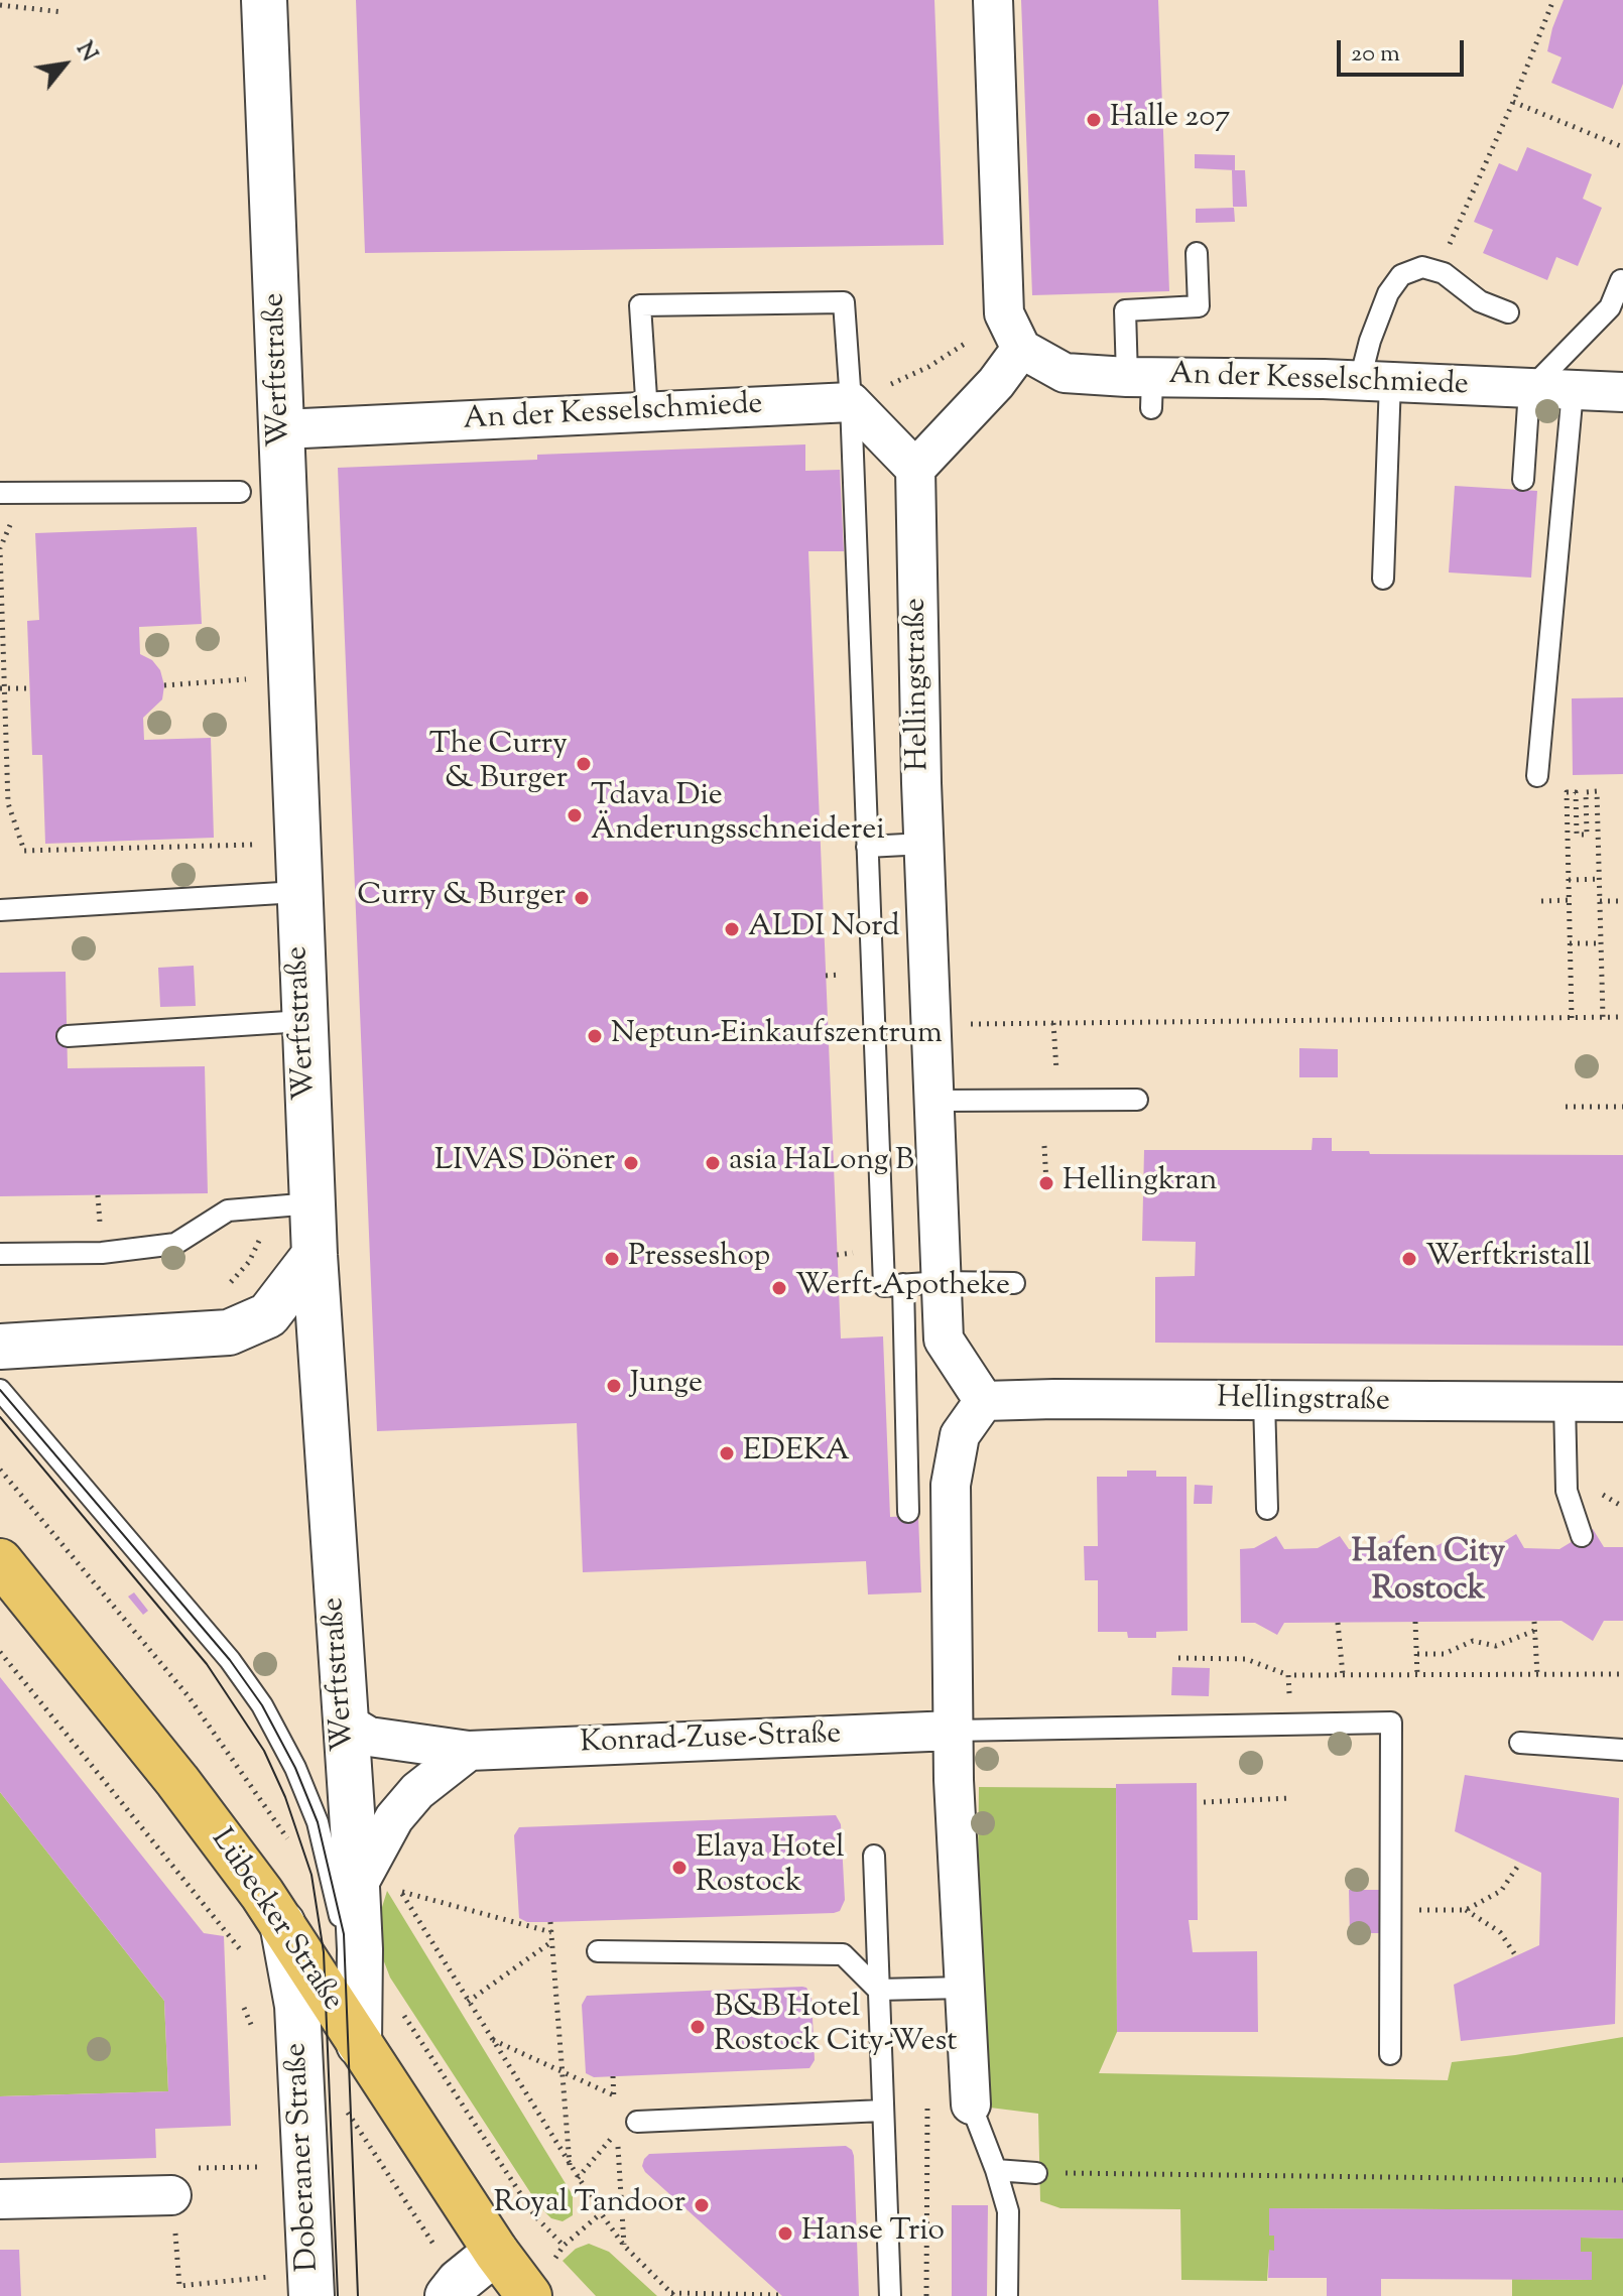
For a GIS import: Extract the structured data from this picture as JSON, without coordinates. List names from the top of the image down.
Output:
{
  "streets": {
    "main road": ["Lübecker Straße"],
    "street": [
      "Werftstraße",
      "An der Kesselschmiede",
      "Hellingstraße",
      "Konrad-Zuse-Straße",
      "Doberaner Straße"
    ]
  },
  "crossings": [
    ["Werftstraße", "An der Kesselschmiede"],
    ["Werftstraße", "Konrad-Zuse-Straße"],
    ["Werftstraße", "Lübecker Straße"],
    ["Lübecker Straße", "Doberaner Straße"]
  ],
  "districts": ["Hafen City Rostock"],
  "places": [
    "Halle 207",
    "The Curry & Burger",
    "Tdava Die Änderungsschneiderei",
    "Curry & Burger",
    "ALDI Nord",
    "Neptun-Einkaufszentrum",
    "LIVAS Döner",
    "asia HaLong B",
    "Hellingkran",
    "Presseshop",
    "Werftkristall",
    "Werft-Apotheke",
    "Junge",
    "EDEKA",
    "Elaya Hotel Rostock",
    "B&B Hotel Rostock City-West",
    "Royal Tandoor",
    "Hanse Trio"
  ],
  "scale_bar": "20 m",
  "north": "top right"
}
